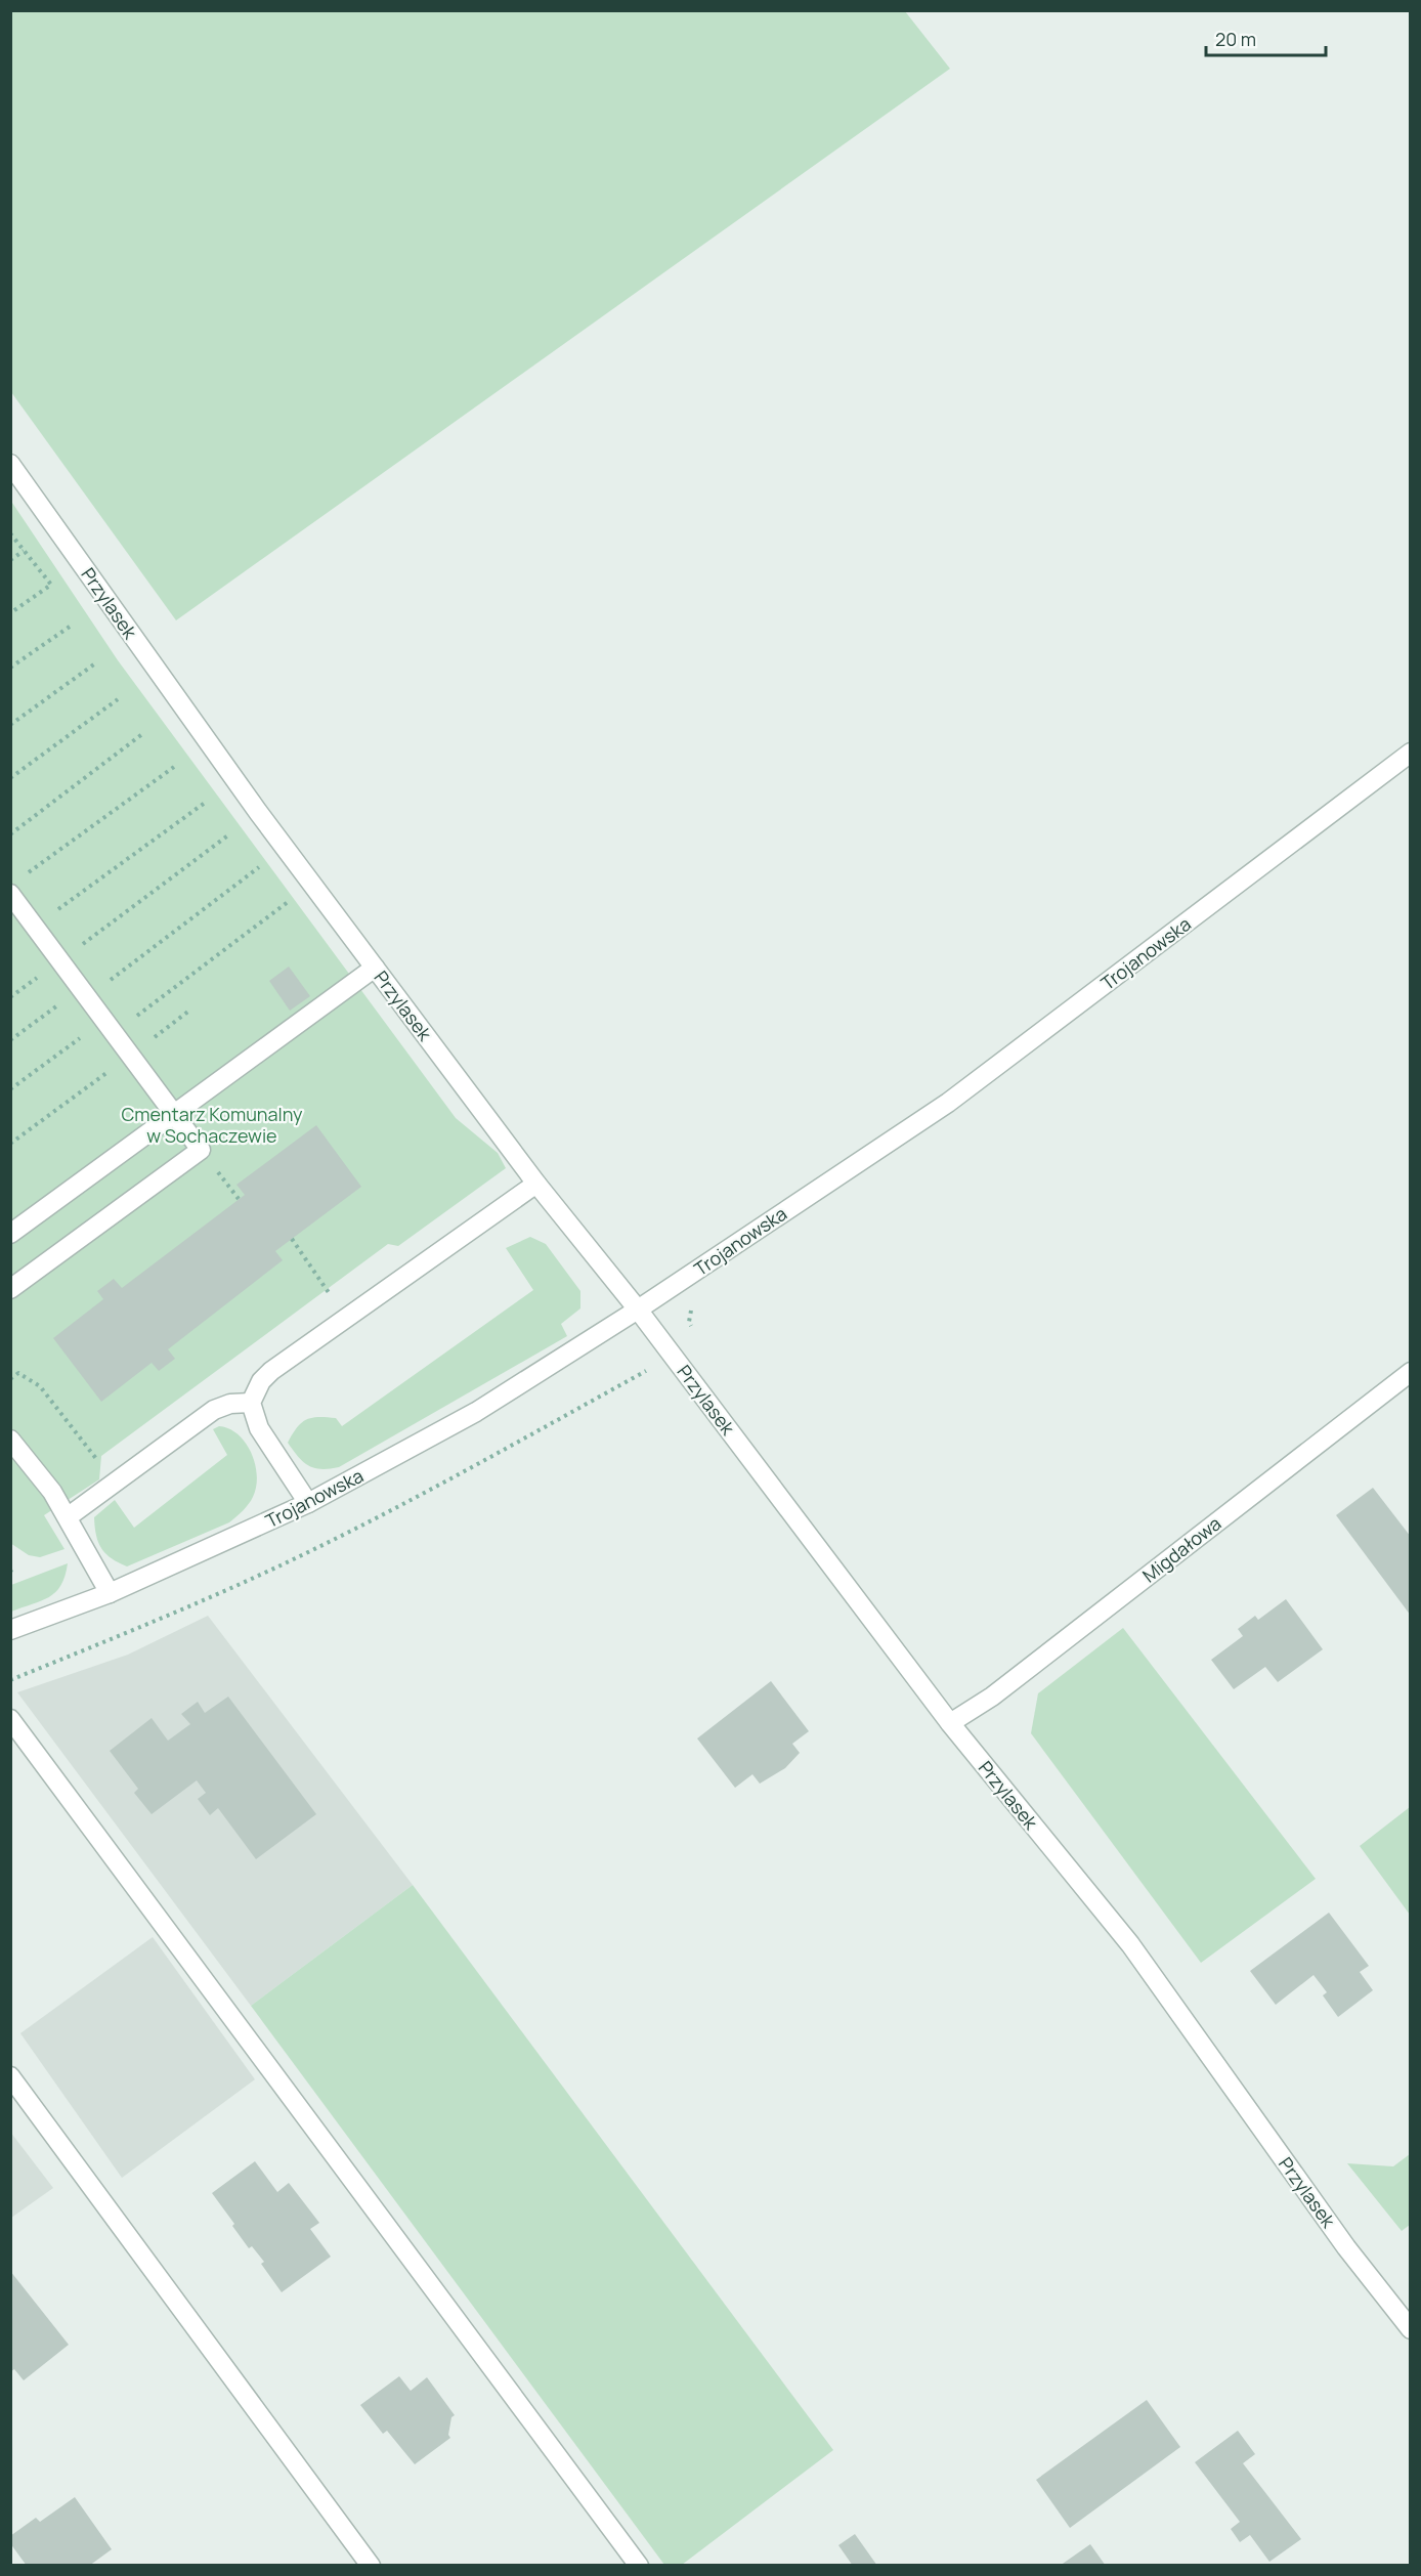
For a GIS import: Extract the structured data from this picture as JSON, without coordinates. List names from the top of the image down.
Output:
{
  "streets": {
    "street": ["Przylasek", "Trojanowska", "Migdałowa"]
  },
  "crossings": [
    ["Przylasek", "Trojanowska"],
    ["Przylasek", "Migdałowa"]
  ],
  "parks": ["Cmentarz Komunalny w Sochaczewie"],
  "scale_bar": "20 m"
}
